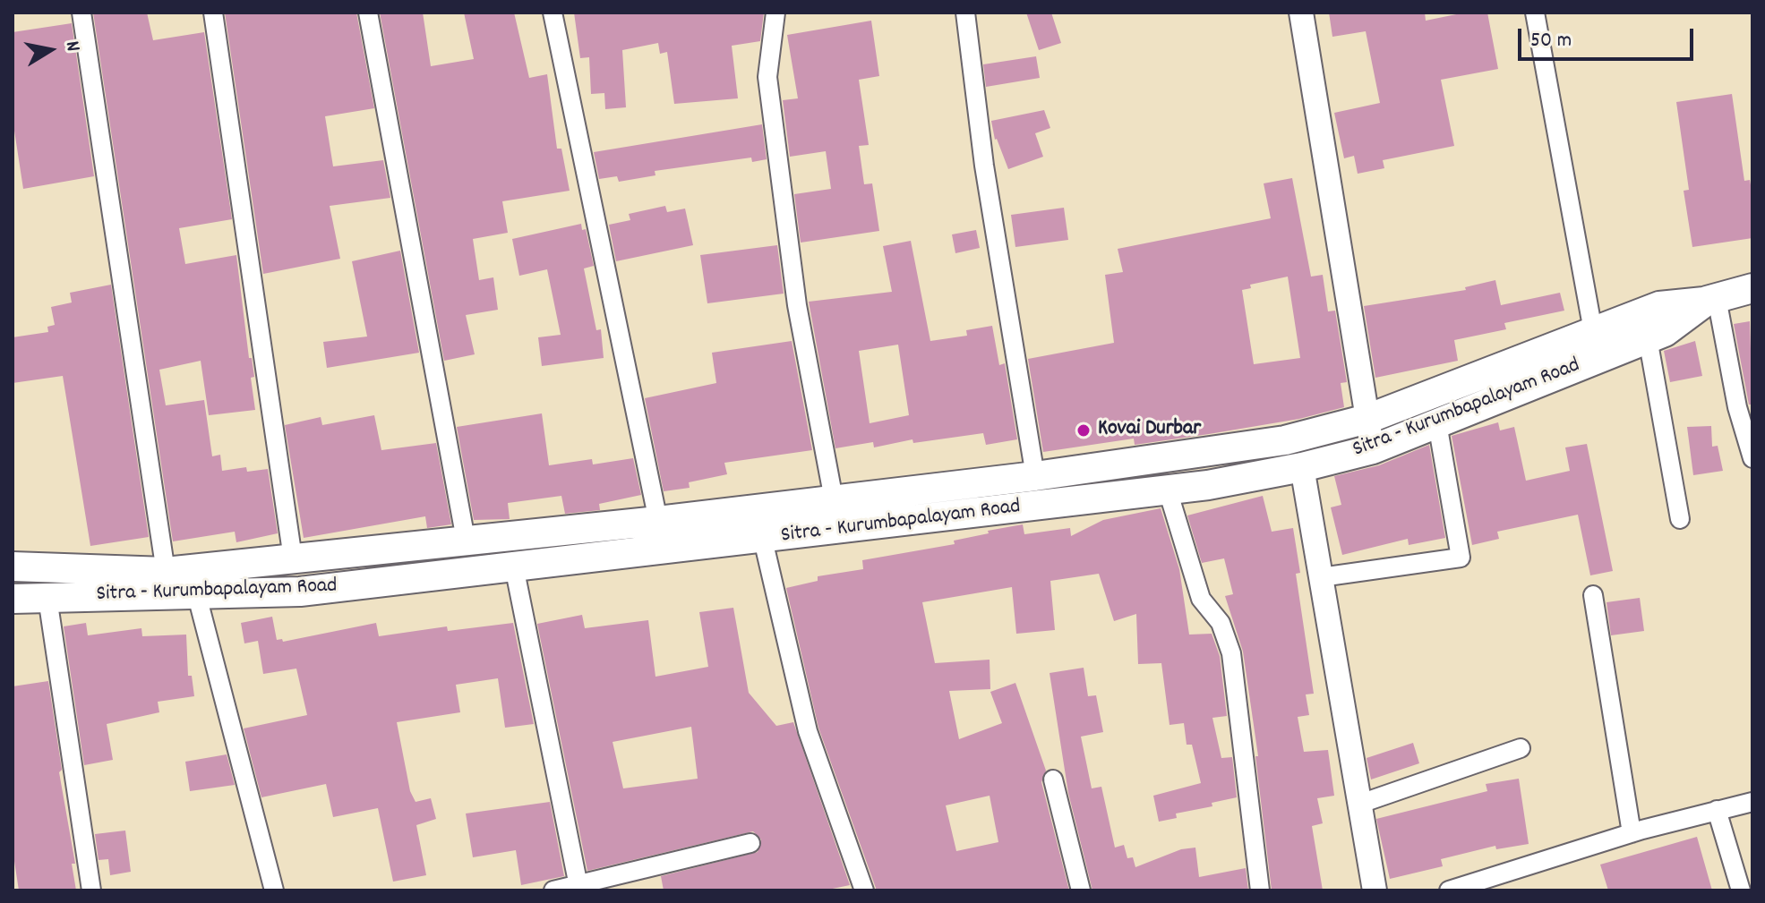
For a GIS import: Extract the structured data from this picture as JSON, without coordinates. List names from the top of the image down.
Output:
{
  "streets": {
    "main road": ["Sitra - Kurumbapalayam Road"]
  },
  "places": ["Kovai Durbar"],
  "scale_bar": "50 m",
  "north": "right"
}
